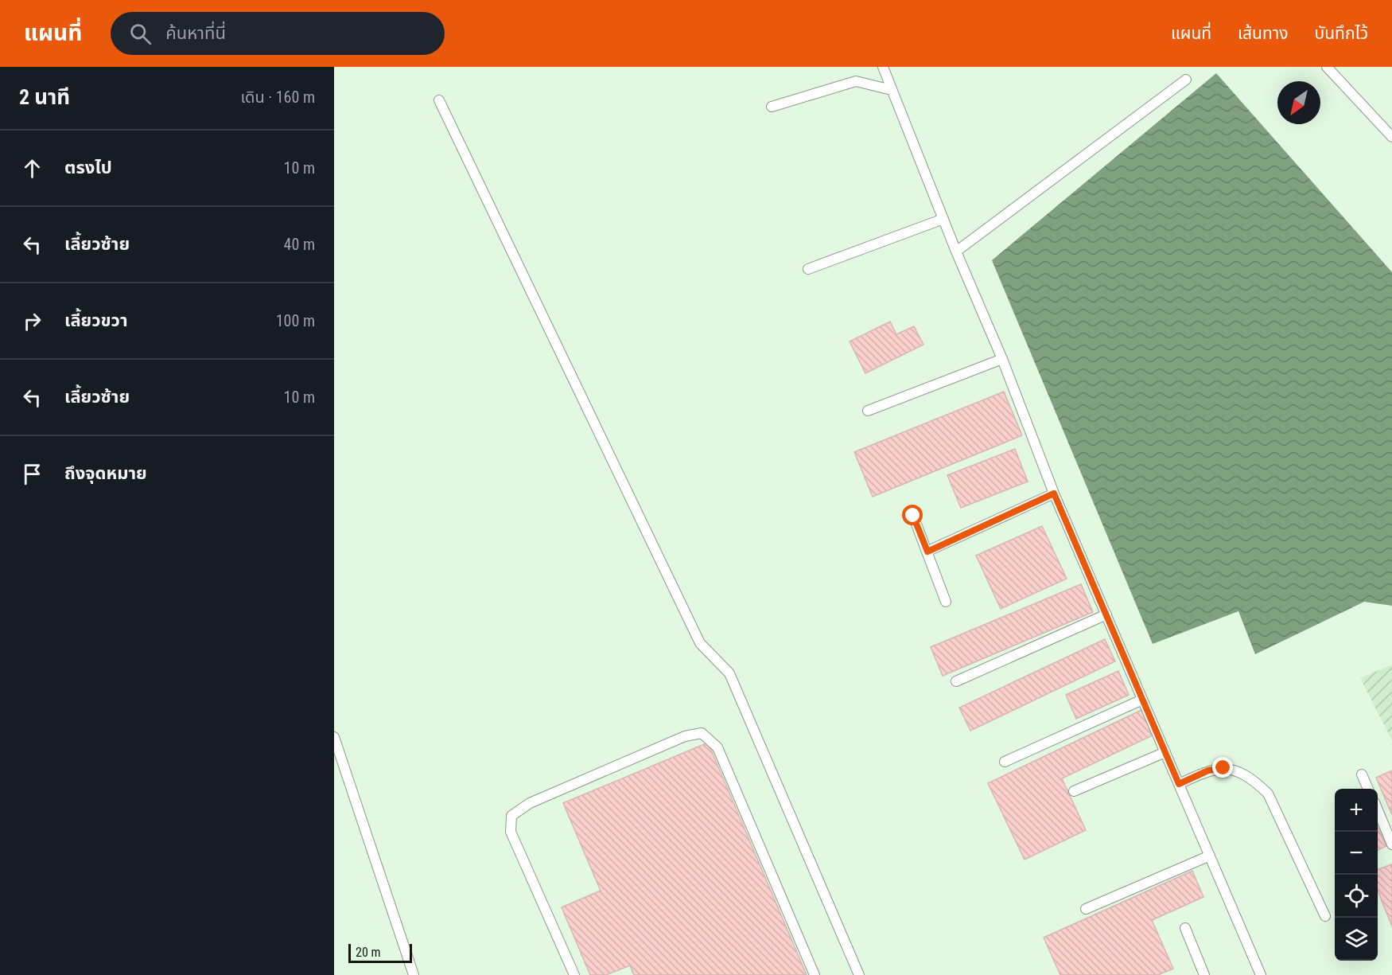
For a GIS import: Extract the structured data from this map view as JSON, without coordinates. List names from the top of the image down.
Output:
{
  "scale_bar": "20 m",
  "north": "bottom left",
  "page": {
    "header": "แผนที่",
    "search": "ค้นหาที่นี่",
    "nav": ["แผนที่", "เส้นทาง", "บันทึกไว้"],
    "heading": ["2 นาที", "เดิน · 160 m"],
    "list": [
      ["ตรงไป", "10 m"],
      ["เลี้ยวซ้าย", "40 m"],
      ["เลี้ยวขวา", "100 m"],
      ["เลี้ยวซ้าย", "10 m"],
      "ถึงจุดหมาย"
    ],
    "map_buttons": ["+", "−"],
    "scale": "20 m"
  }
}
